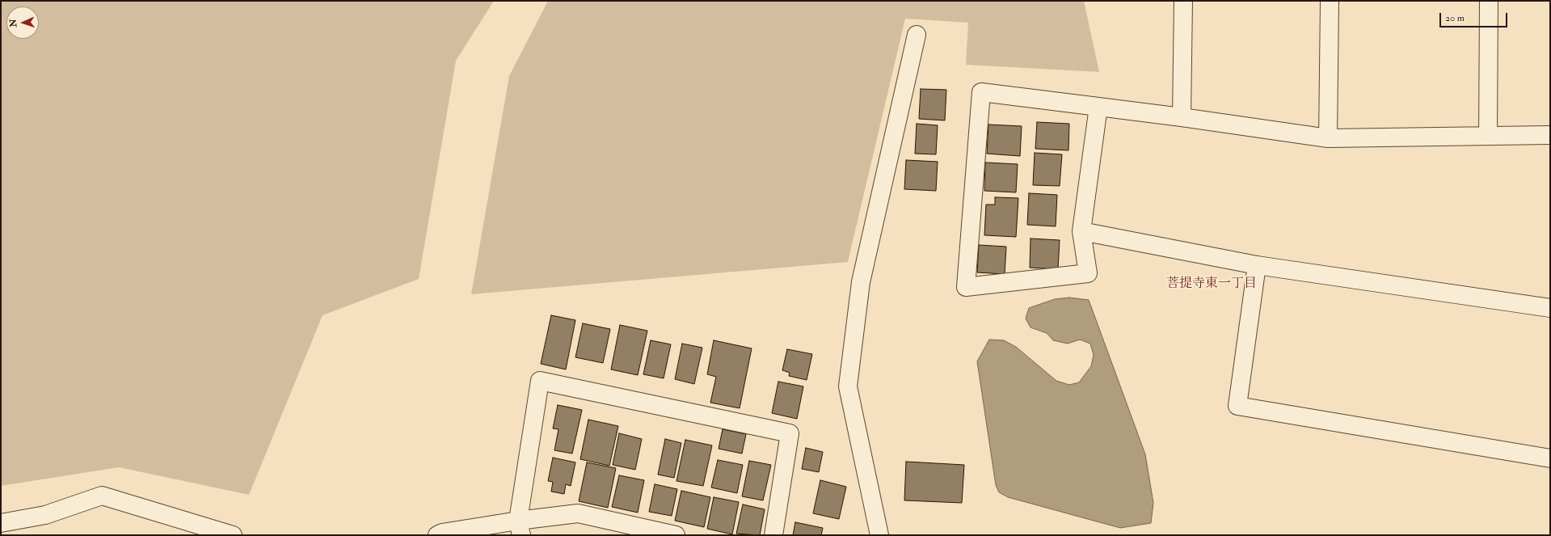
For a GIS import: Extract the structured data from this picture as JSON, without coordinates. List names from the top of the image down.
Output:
{
  "districts": ["菩提寺東一丁目"],
  "scale_bar": "20 m",
  "north": "left"
}
